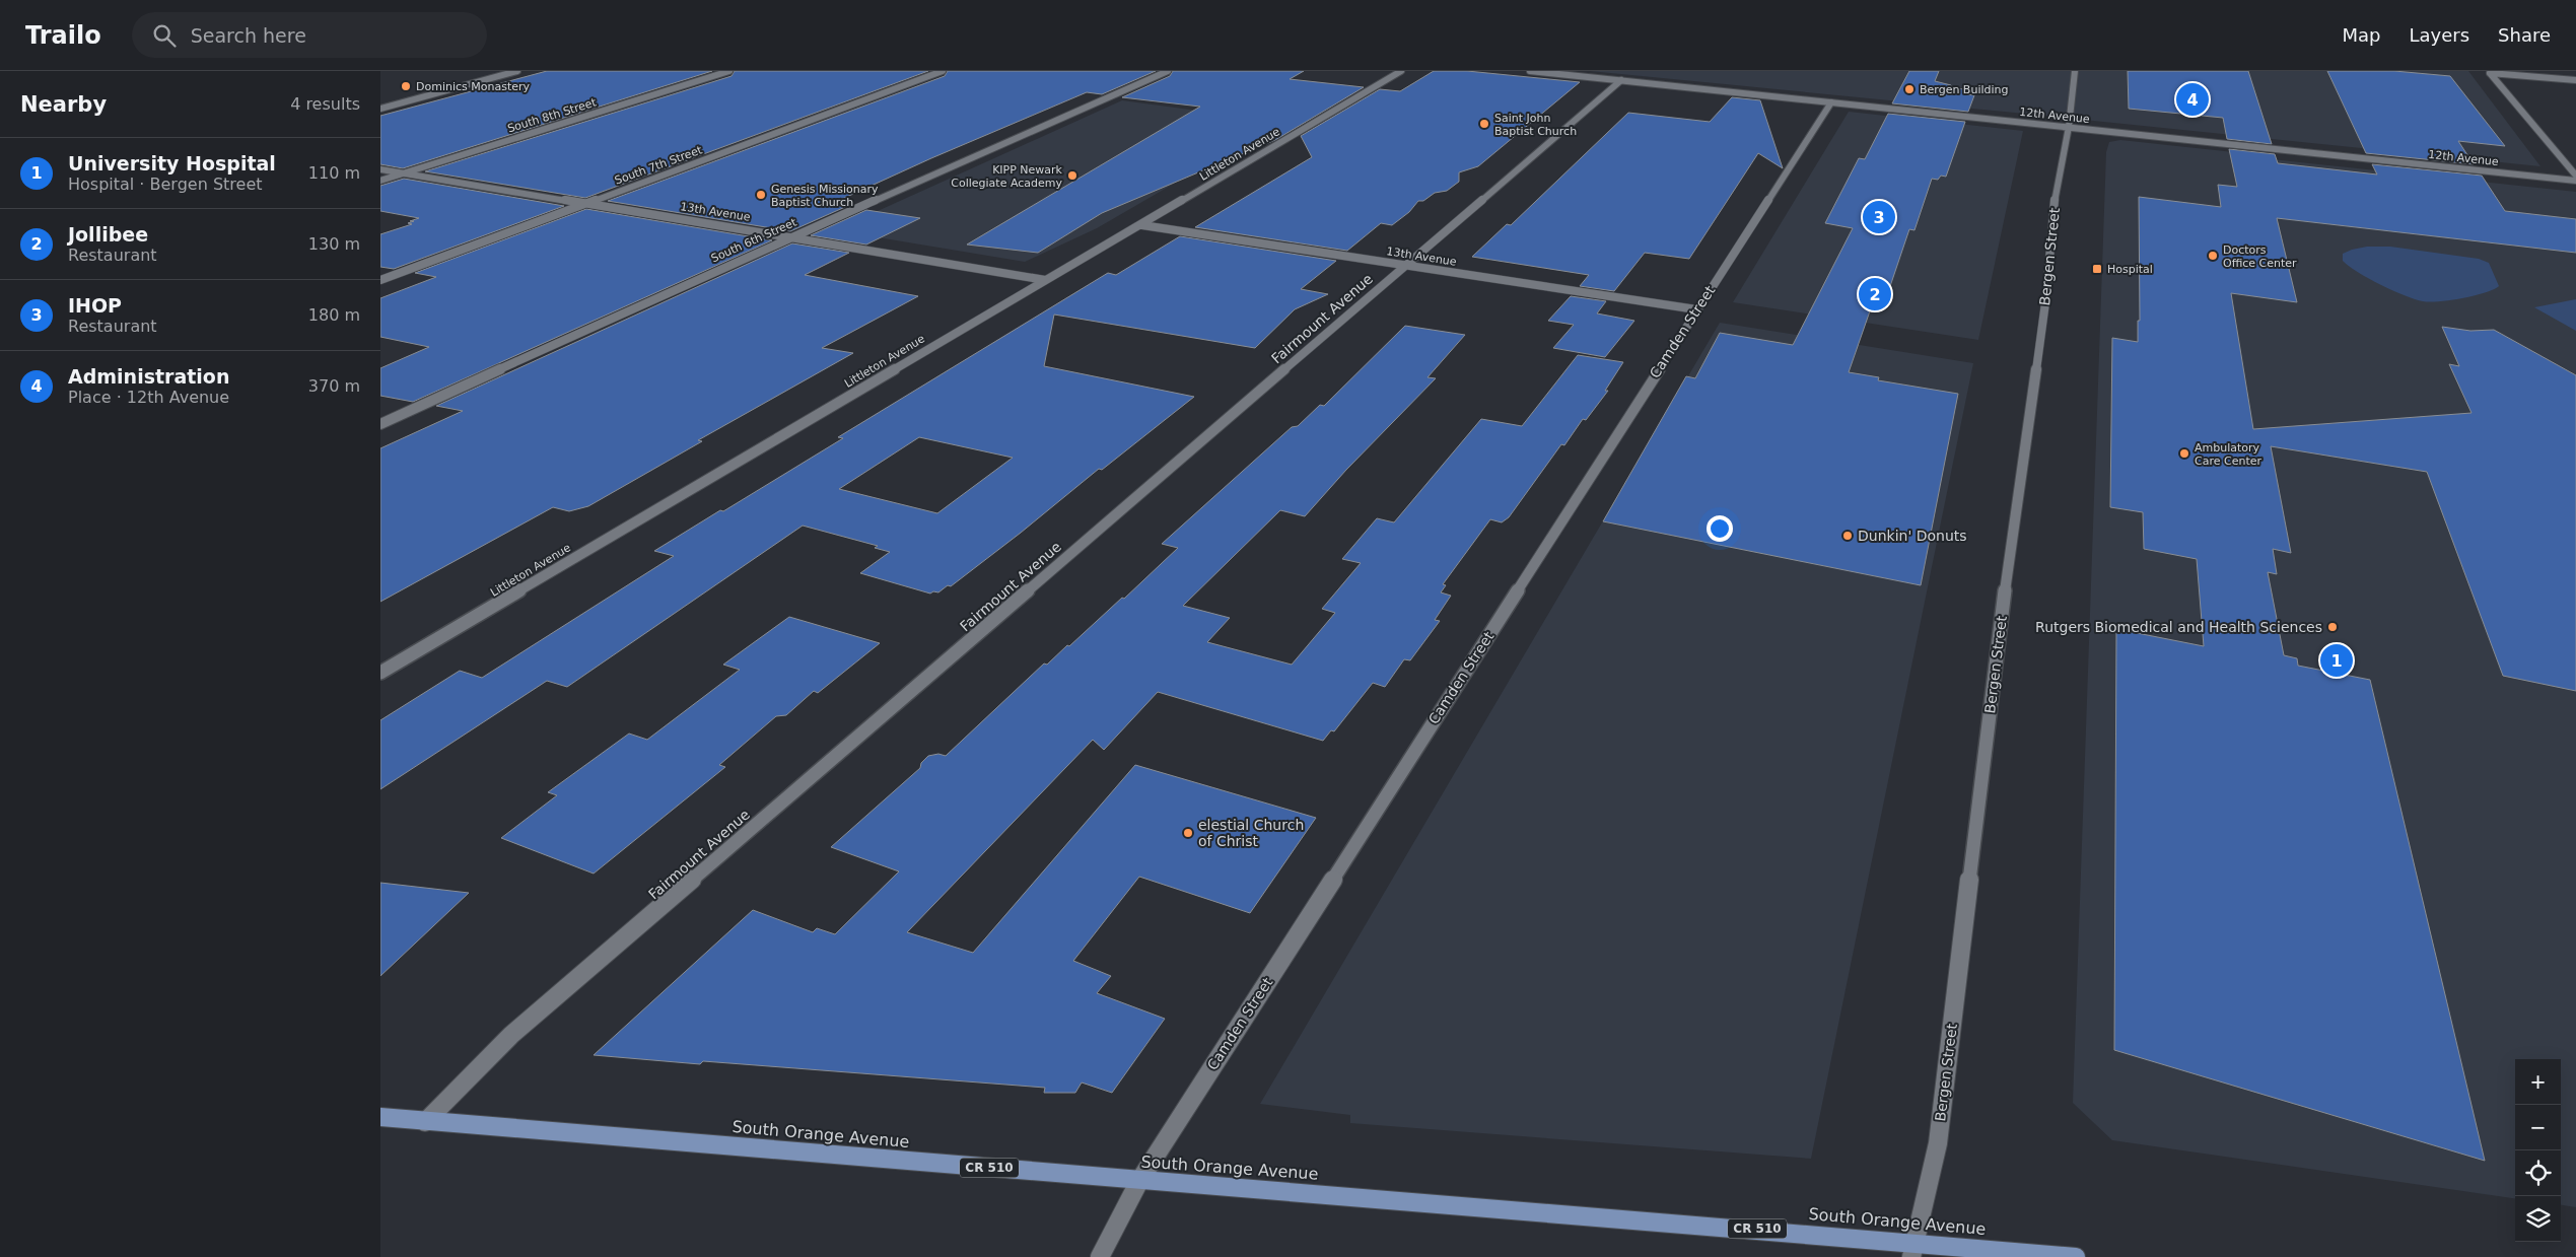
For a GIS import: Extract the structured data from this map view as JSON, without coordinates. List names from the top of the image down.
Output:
{
  "streets": {
    "main road": ["South Orange Avenue", "CR 510"],
    "street": [
      "South 8th Street",
      "12th Avenue",
      "Littleton Avenue",
      "South 7th Street",
      "13th Avenue",
      "South 6th Street",
      "Bergen Street",
      "Fairmount Avenue",
      "Camden Street"
    ]
  },
  "crossings": [
    ["South 8th Street", "13th Avenue"],
    ["12th Avenue", "Bergen Street"],
    ["12th Avenue", "Fairmount Avenue"],
    ["12th Avenue", "Camden Street"],
    ["Littleton Avenue", "13th Avenue"],
    ["South 7th Street", "13th Avenue"],
    ["13th Avenue", "South 6th Street"],
    ["13th Avenue", "Fairmount Avenue"],
    ["13th Avenue", "Camden Street"],
    ["Bergen Street", "South Orange Avenue"],
    ["Fairmount Avenue", "South Orange Avenue"],
    ["Camden Street", "South Orange Avenue"]
  ],
  "places": {
    "other": [
      "Dominics Monastery",
      "Bergen Building",
      "Saint John Baptist Church",
      "KIPP Newark Collegiate Academy",
      "Genesis Missionary Baptist Church",
      "Doctors Office Center",
      "Ambulatory Care Center",
      "Dunkin' Donuts",
      "Rutgers Biomedical and Health Sciences",
      "elestial Church of Christ"
    ],
    "transit": ["Hospital"]
  },
  "page": {
    "header": "Trailo",
    "search": "Search here",
    "nav": ["Map", "Layers", "Share"],
    "heading": ["Nearby", "4 results"],
    "pins": [
      "4",
      "3",
      "2",
      "1"
    ],
    "list": [
      {
        "mark": "1",
        "name": "University Hospital",
        "note": "Hospital · Bergen Street",
        "value": "110 m"
      },
      {
        "mark": "2",
        "name": "Jollibee",
        "note": "Restaurant",
        "value": "130 m"
      },
      {
        "mark": "3",
        "name": "IHOP",
        "note": "Restaurant",
        "value": "180 m"
      },
      {
        "mark": "4",
        "name": "Administration",
        "note": "Place · 12th Avenue",
        "value": "370 m"
      }
    ],
    "map_buttons": ["+", "−"]
  }
}
